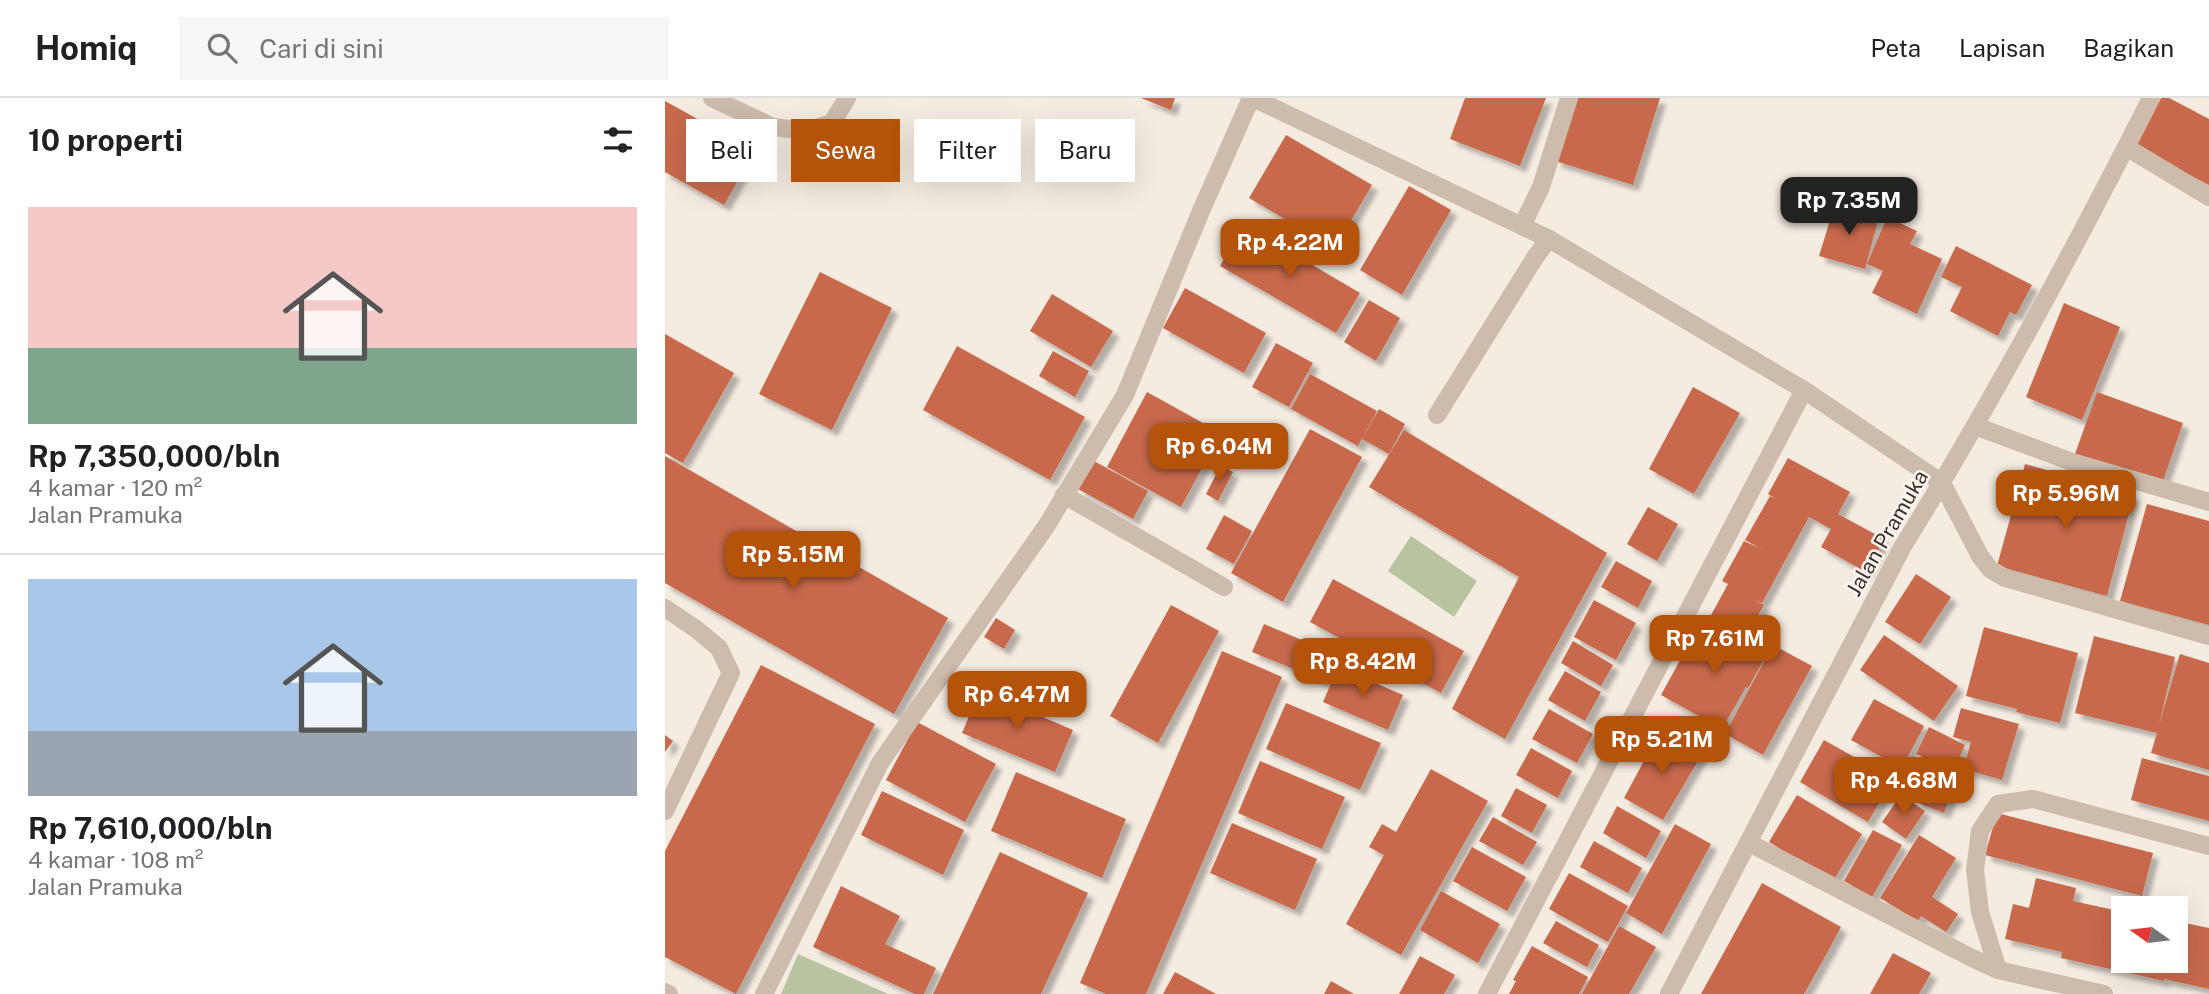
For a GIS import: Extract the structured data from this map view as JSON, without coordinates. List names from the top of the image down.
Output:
{
  "streets": {
    "street": ["Jalan Pramuka"]
  },
  "north": "left",
  "page": {
    "header": "Homiq",
    "search": "Cari di sini",
    "nav": ["Peta", "Lapisan", "Bagikan"],
    "heading": "10 properti",
    "chip": [
      "Beli",
      "Sewa",
      "Filter",
      "Baru"
    ],
    "price": [
      "Rp 7.35M",
      "Rp 4.22M",
      "Rp 6.04M",
      "Rp 5.96M",
      "Rp 5.15M",
      "Rp 7.61M",
      "Rp 8.42M",
      "Rp 6.47M",
      "Rp 5.21M",
      "Rp 4.68M"
    ],
    "list": [
      {
        "name": "Rp 7,350,000/bln",
        "note": "4 kamar · 120 m² · Jalan Pramuka"
      },
      {
        "name": "Rp 7,610,000/bln",
        "note": "4 kamar · 108 m² · Jalan Pramuka"
      }
    ]
  }
}
